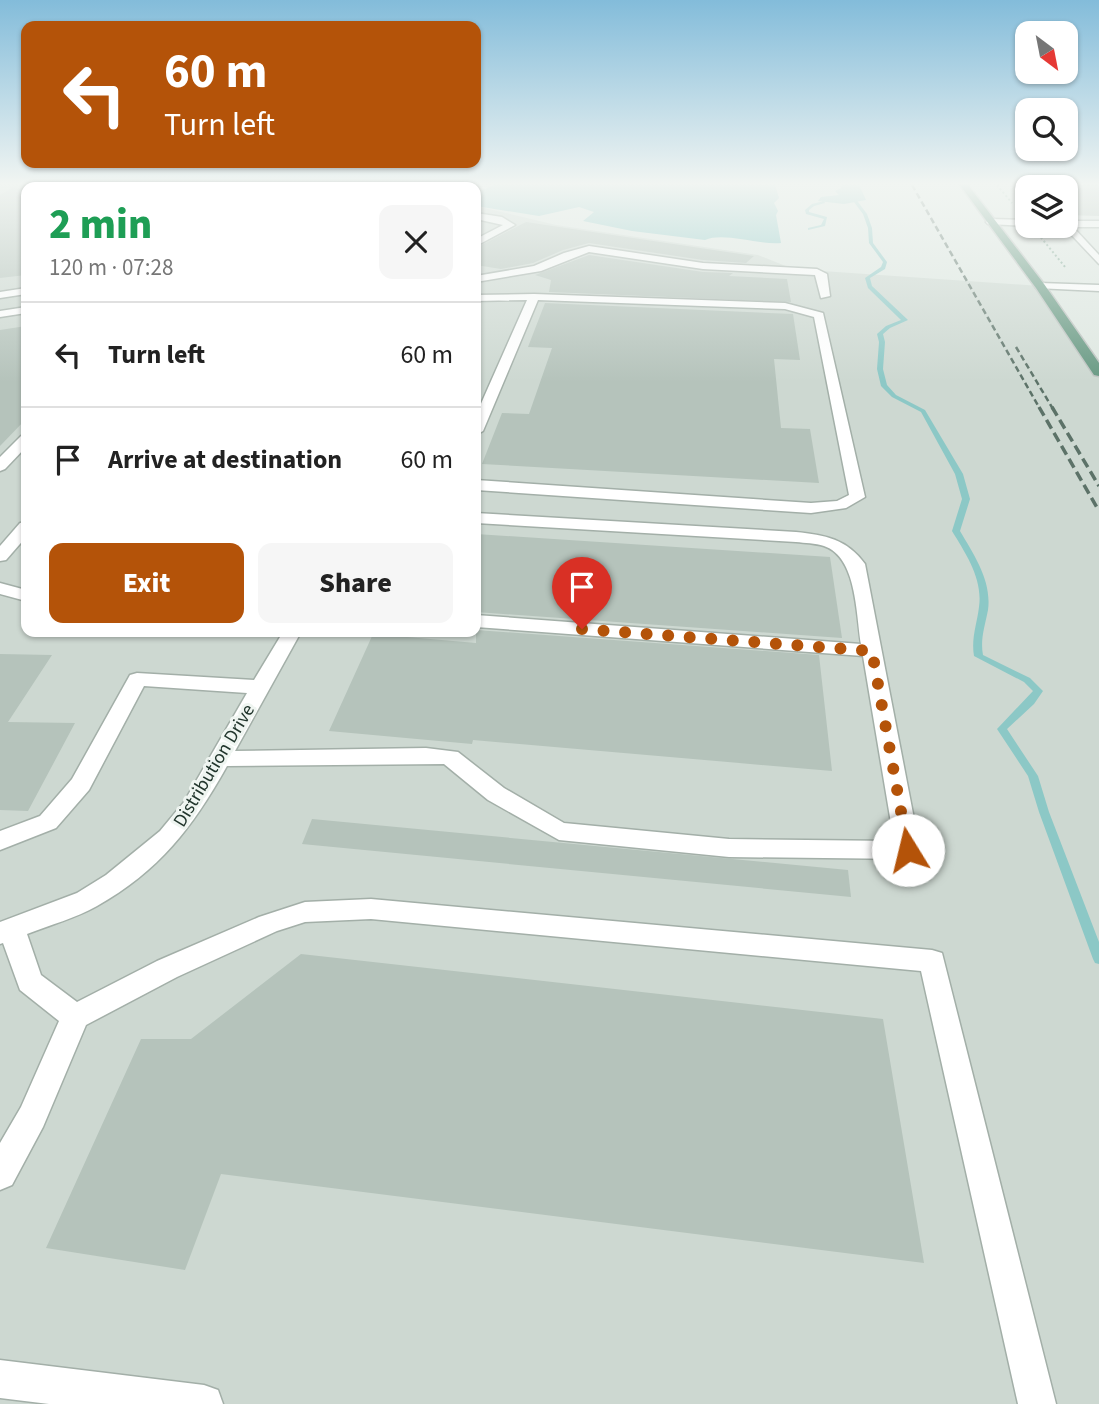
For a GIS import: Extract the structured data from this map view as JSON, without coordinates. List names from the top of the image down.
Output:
{
  "streets": {
    "street": ["Distribution Drive"]
  },
  "north": "bottom right",
  "page": {
    "turn": ["60 m", "Turn left"],
    "heading": ["2 min", "120 m · 07:28"],
    "list": [
      {
        "name": "Turn left",
        "value": "60 m"
      },
      {
        "name": "Arrive at destination",
        "value": "60 m"
      }
    ],
    "buttons": ["Exit", "Share"]
  }
}
